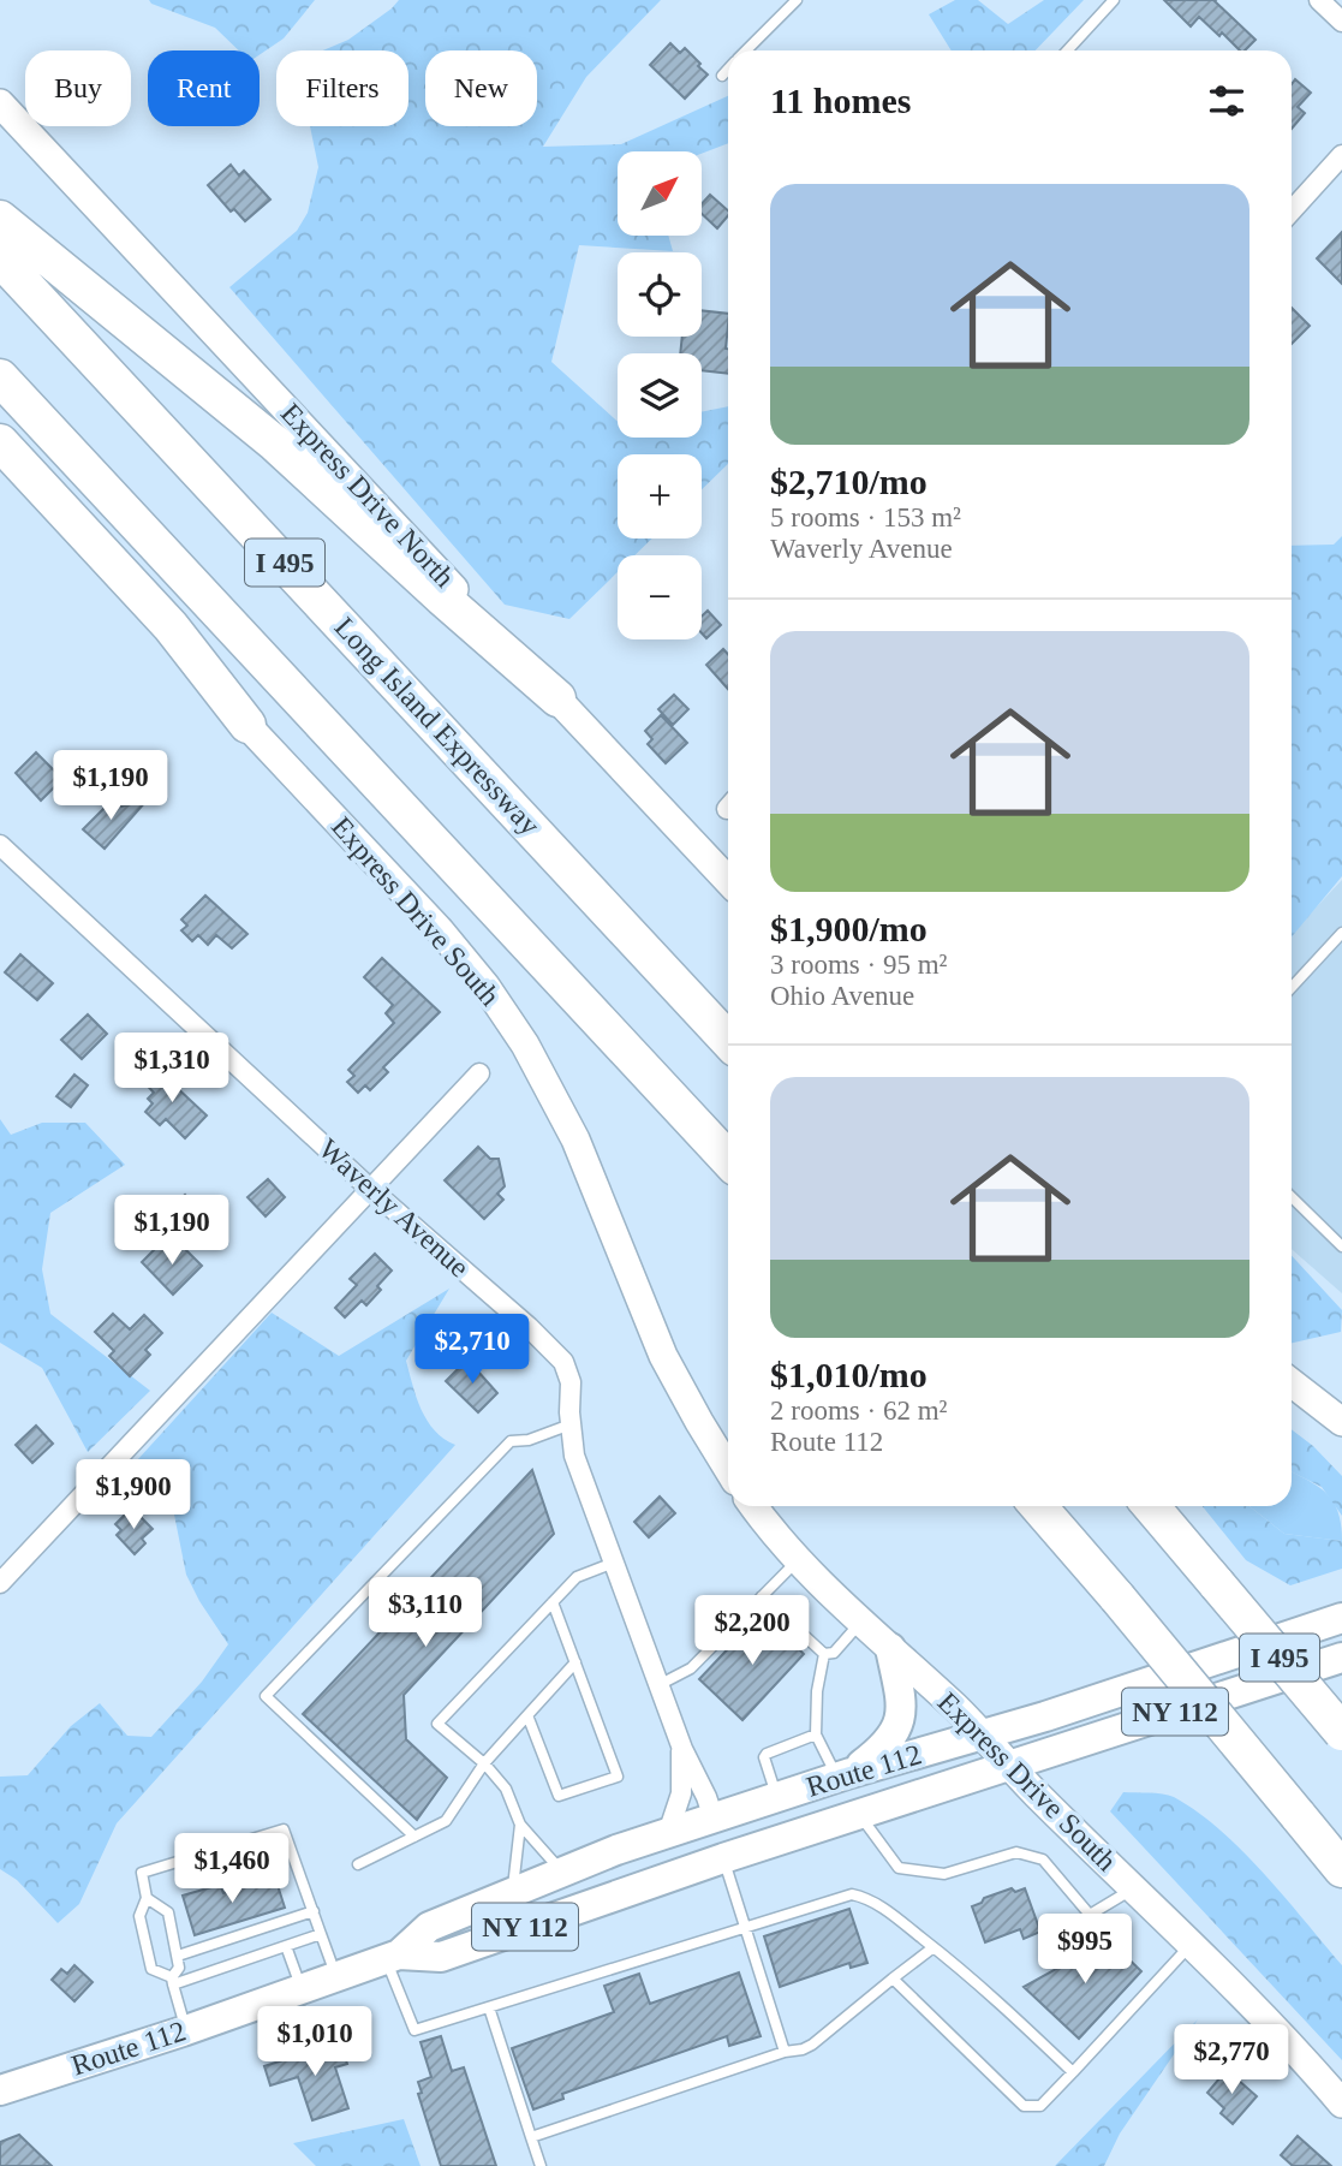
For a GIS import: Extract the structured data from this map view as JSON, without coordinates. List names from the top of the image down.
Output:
{
  "streets": {
    "highway": ["I 495", "Long Island Expressway"],
    "main road": [
      "Express Drive North",
      "Express Drive South",
      "NY 112",
      "Route 112"
    ],
    "street": ["Waverly Avenue"]
  },
  "crossings": [
    ["Express Drive South", "Route 112"],
    ["Waverly Avenue", "Route 112"]
  ],
  "north": "top right",
  "page": {
    "chip": [
      "Buy",
      "Rent",
      "Filters",
      "New"
    ],
    "heading": "11 homes",
    "map_buttons": ["+", "−"],
    "list": [
      {
        "name": "$2,710/mo",
        "note": "5 rooms · 153 m² · Waverly Avenue"
      },
      {
        "name": "$1,900/mo",
        "note": "3 rooms · 95 m² · Ohio Avenue"
      },
      {
        "name": "$1,010/mo",
        "note": "2 rooms · 62 m² · Route 112"
      }
    ],
    "price": [
      "$1,190",
      "$1,310",
      "$1,190",
      "$2,710",
      "$1,900",
      "$3,110",
      "$2,200",
      "$1,460",
      "$995",
      "$1,010",
      "$2,770"
    ]
  }
}
